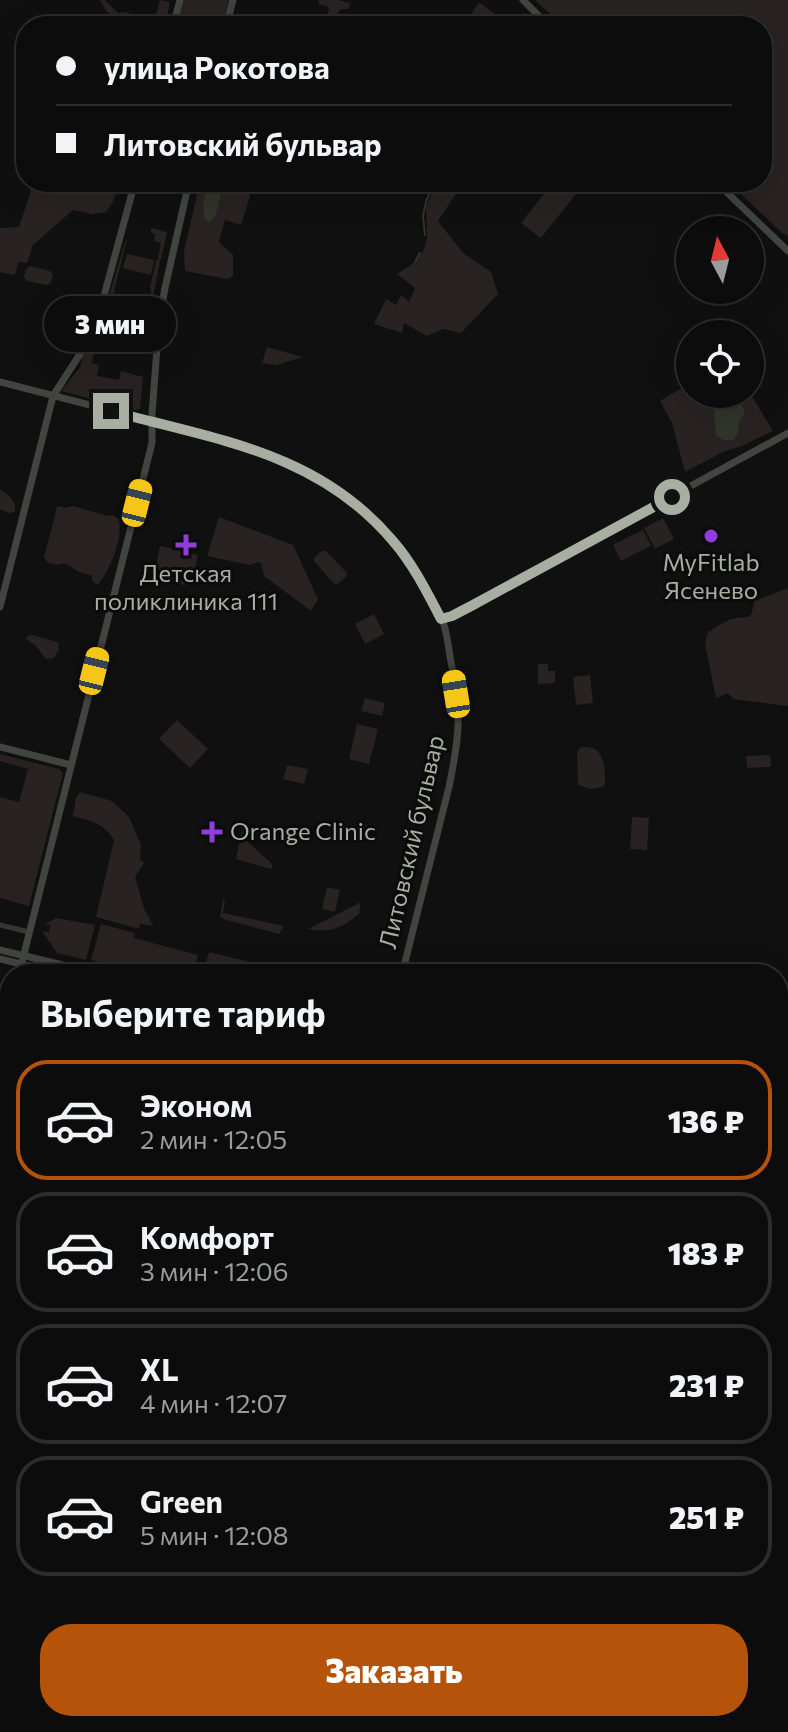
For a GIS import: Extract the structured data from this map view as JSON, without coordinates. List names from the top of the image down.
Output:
{
  "streets": {
    "main road": ["Литовский бульвар"]
  },
  "places": {
    "other": ["MyFitlab Ясенево"],
    "health": ["Детская поликлиника 111", "Orange Clinic"]
  },
  "north": "top",
  "page": {
    "banner": ["улица Рокотова", "Литовский бульвар"],
    "bubble": "3 мин",
    "heading": "Выберите тариф",
    "list": [
      {
        "name": "Эконом",
        "note": "2 мин · 12:05",
        "value": "136 ₽"
      },
      {
        "name": "Комфорт",
        "note": "3 мин · 12:06",
        "value": "183 ₽"
      },
      {
        "name": "XL",
        "note": "4 мин · 12:07",
        "value": "231 ₽"
      },
      {
        "name": "Green",
        "note": "5 мин · 12:08",
        "value": "251 ₽"
      }
    ],
    "buttons": "Заказать"
  }
}
